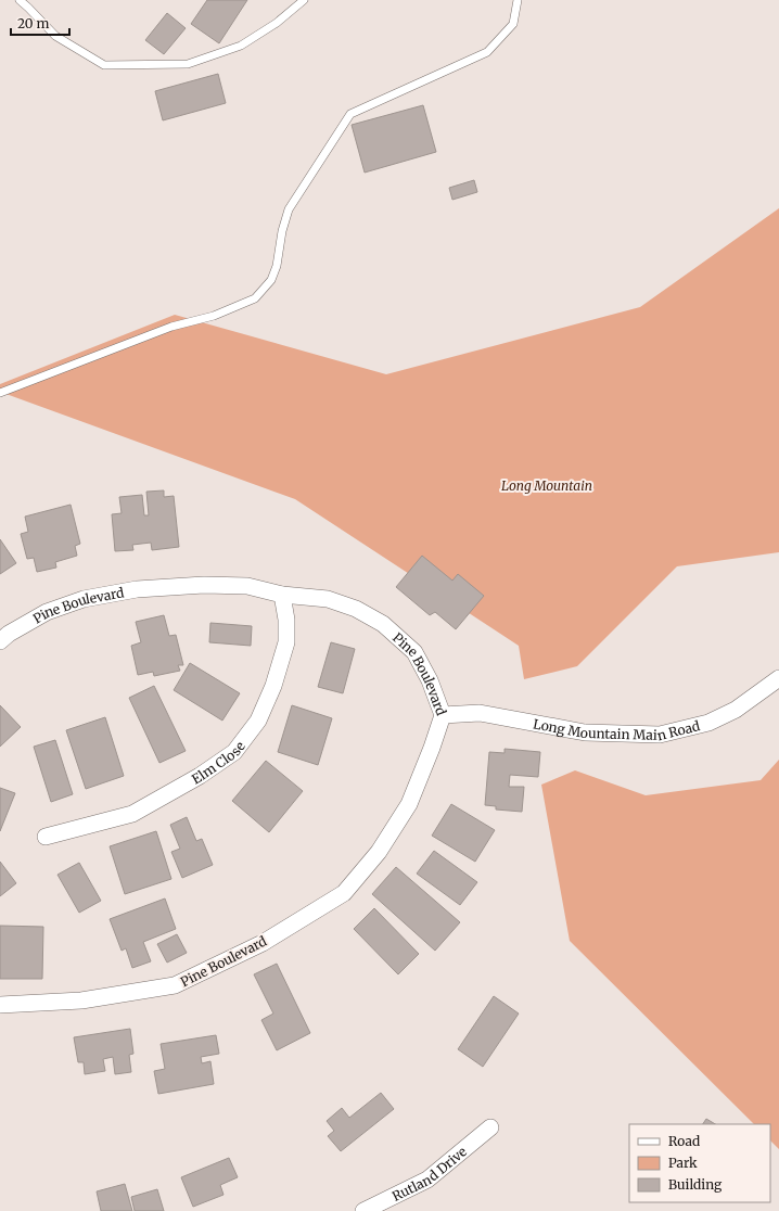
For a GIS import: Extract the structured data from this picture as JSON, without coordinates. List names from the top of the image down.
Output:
{
  "streets": {
    "street": [
      "Pine Boulevard",
      "Long Mountain Main Road",
      "Elm Close",
      "Rutland Drive"
    ]
  },
  "crossings": [
    ["Pine Boulevard", "Long Mountain Main Road"],
    ["Pine Boulevard", "Elm Close"]
  ],
  "parks": ["Long Mountain"],
  "legend": ["Road", "Park", "Building"],
  "scale_bar": "20 m"
}
